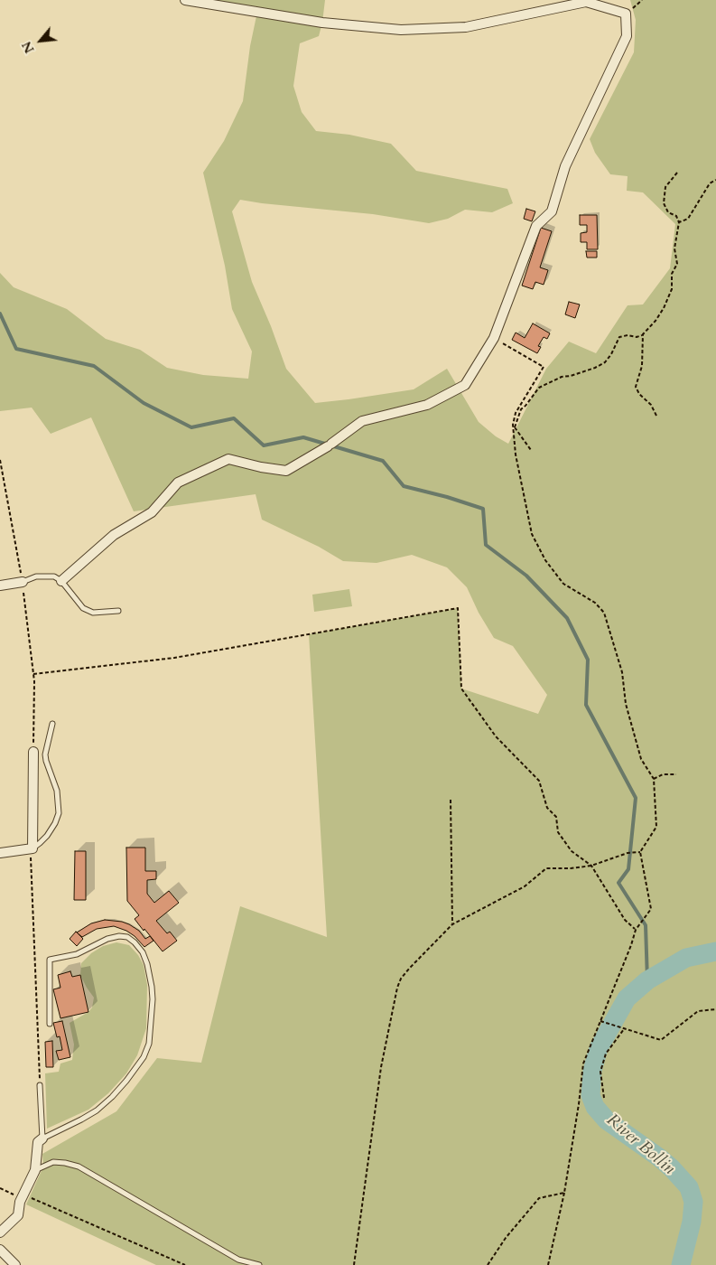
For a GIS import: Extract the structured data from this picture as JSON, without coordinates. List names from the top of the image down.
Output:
{
  "water": ["River Bollin"],
  "north": "bottom left"
}
